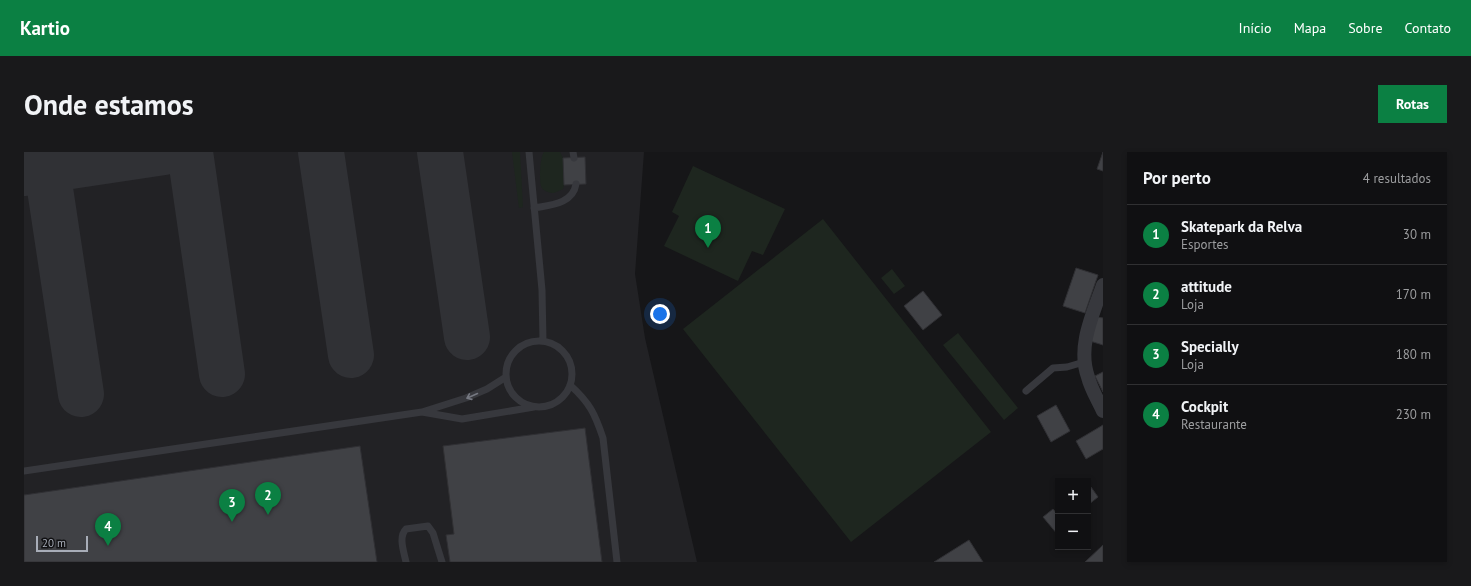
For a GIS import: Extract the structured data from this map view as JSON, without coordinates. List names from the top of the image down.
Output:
{
  "scale_bar": "20 m",
  "page": {
    "header": "Kartio",
    "nav": [
      "Início",
      "Mapa",
      "Sobre",
      "Contato"
    ],
    "buttons": "Rotas",
    "title": "Onde estamos",
    "heading": ["Por perto", "4 resultados"],
    "list": [
      {
        "mark": "1",
        "name": "Skatepark da Relva",
        "note": "Esportes",
        "value": "30 m"
      },
      {
        "mark": "2",
        "name": "attitude",
        "note": "Loja",
        "value": "170 m"
      },
      {
        "mark": "3",
        "name": "Specially",
        "note": "Loja",
        "value": "180 m"
      },
      {
        "mark": "4",
        "name": "Cockpit",
        "note": "Restaurante",
        "value": "230 m"
      }
    ],
    "pins": [
      "1",
      "2",
      "3",
      "4"
    ],
    "map_buttons": ["+", "−"],
    "scale": "20 m"
  }
}
